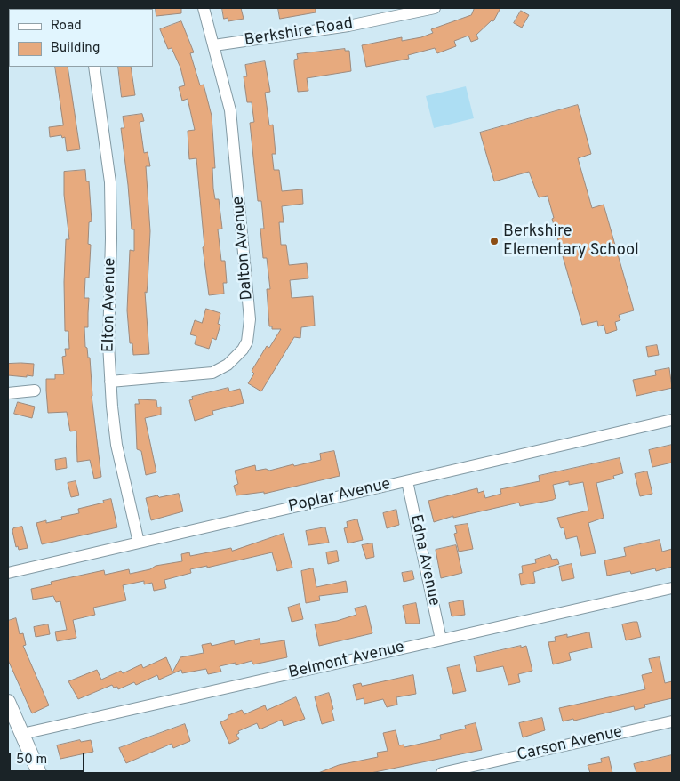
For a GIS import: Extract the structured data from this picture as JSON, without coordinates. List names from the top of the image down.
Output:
{
  "streets": {
    "street": [
      "Berkshire Road",
      "Dalton Avenue",
      "Elton Avenue",
      "Poplar Avenue",
      "Edna Avenue",
      "Belmont Avenue",
      "Carson Avenue"
    ]
  },
  "crossings": [
    ["Berkshire Road", "Dalton Avenue"],
    ["Dalton Avenue", "Elton Avenue"],
    ["Elton Avenue", "Poplar Avenue"],
    ["Poplar Avenue", "Edna Avenue"],
    ["Edna Avenue", "Belmont Avenue"]
  ],
  "places": ["Berkshire Elementary School"],
  "legend": ["Road", "Building"],
  "scale_bar": "50 m"
}
